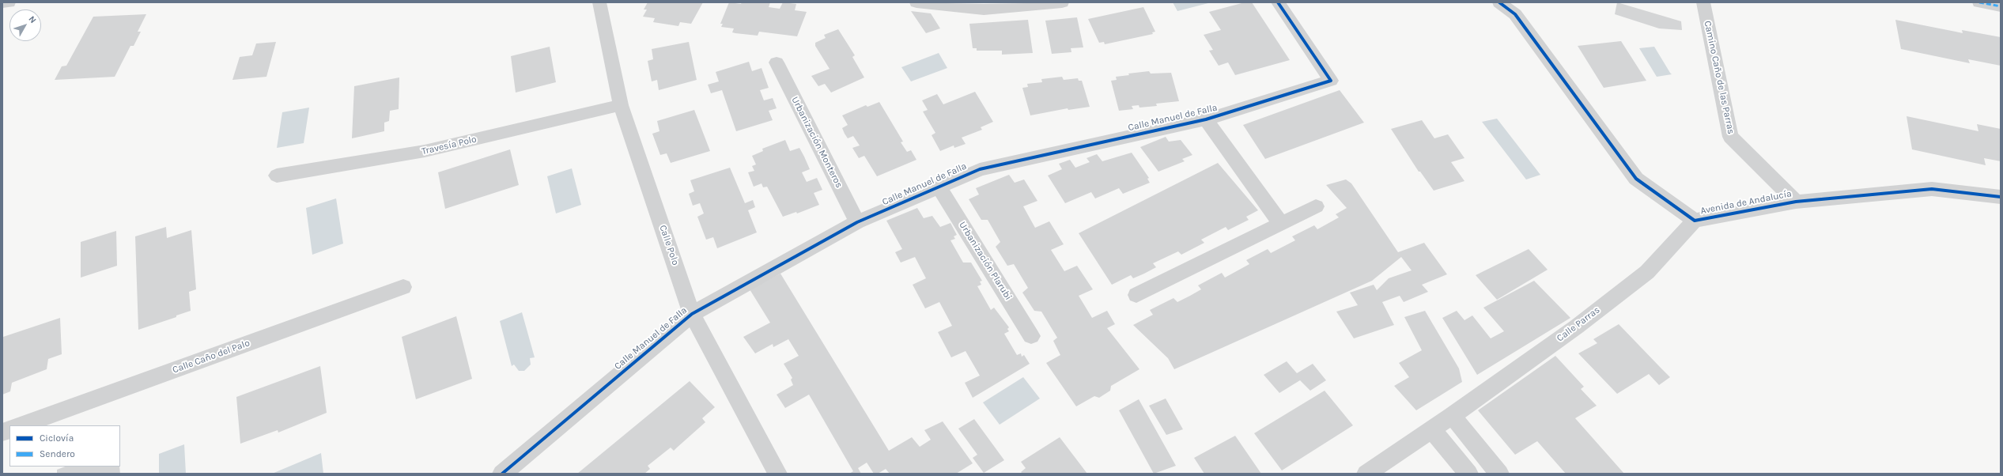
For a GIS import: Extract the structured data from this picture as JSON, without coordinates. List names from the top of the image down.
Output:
{
  "streets": {
    "street": [
      "Camino Caño de las Parras",
      "Calle Manuel de Falla",
      "Urbanización Monteros",
      "Travesía Polo",
      "Avenida de Andalucía",
      "Calle Polo",
      "Urbanización Plarubi",
      "Calle Parras",
      "Calle Caño del Palo"
    ]
  },
  "crossings": [
    ["Camino Caño de las Parras", "Avenida de Andalucía"],
    ["Calle Manuel de Falla", "Urbanización Monteros"],
    ["Calle Manuel de Falla", "Calle Polo"],
    ["Calle Manuel de Falla", "Urbanización Plarubi"],
    ["Travesía Polo", "Calle Polo"],
    ["Avenida de Andalucía", "Calle Parras"]
  ],
  "legend": ["Ciclovía", "Sendero"],
  "north": "top right"
}
